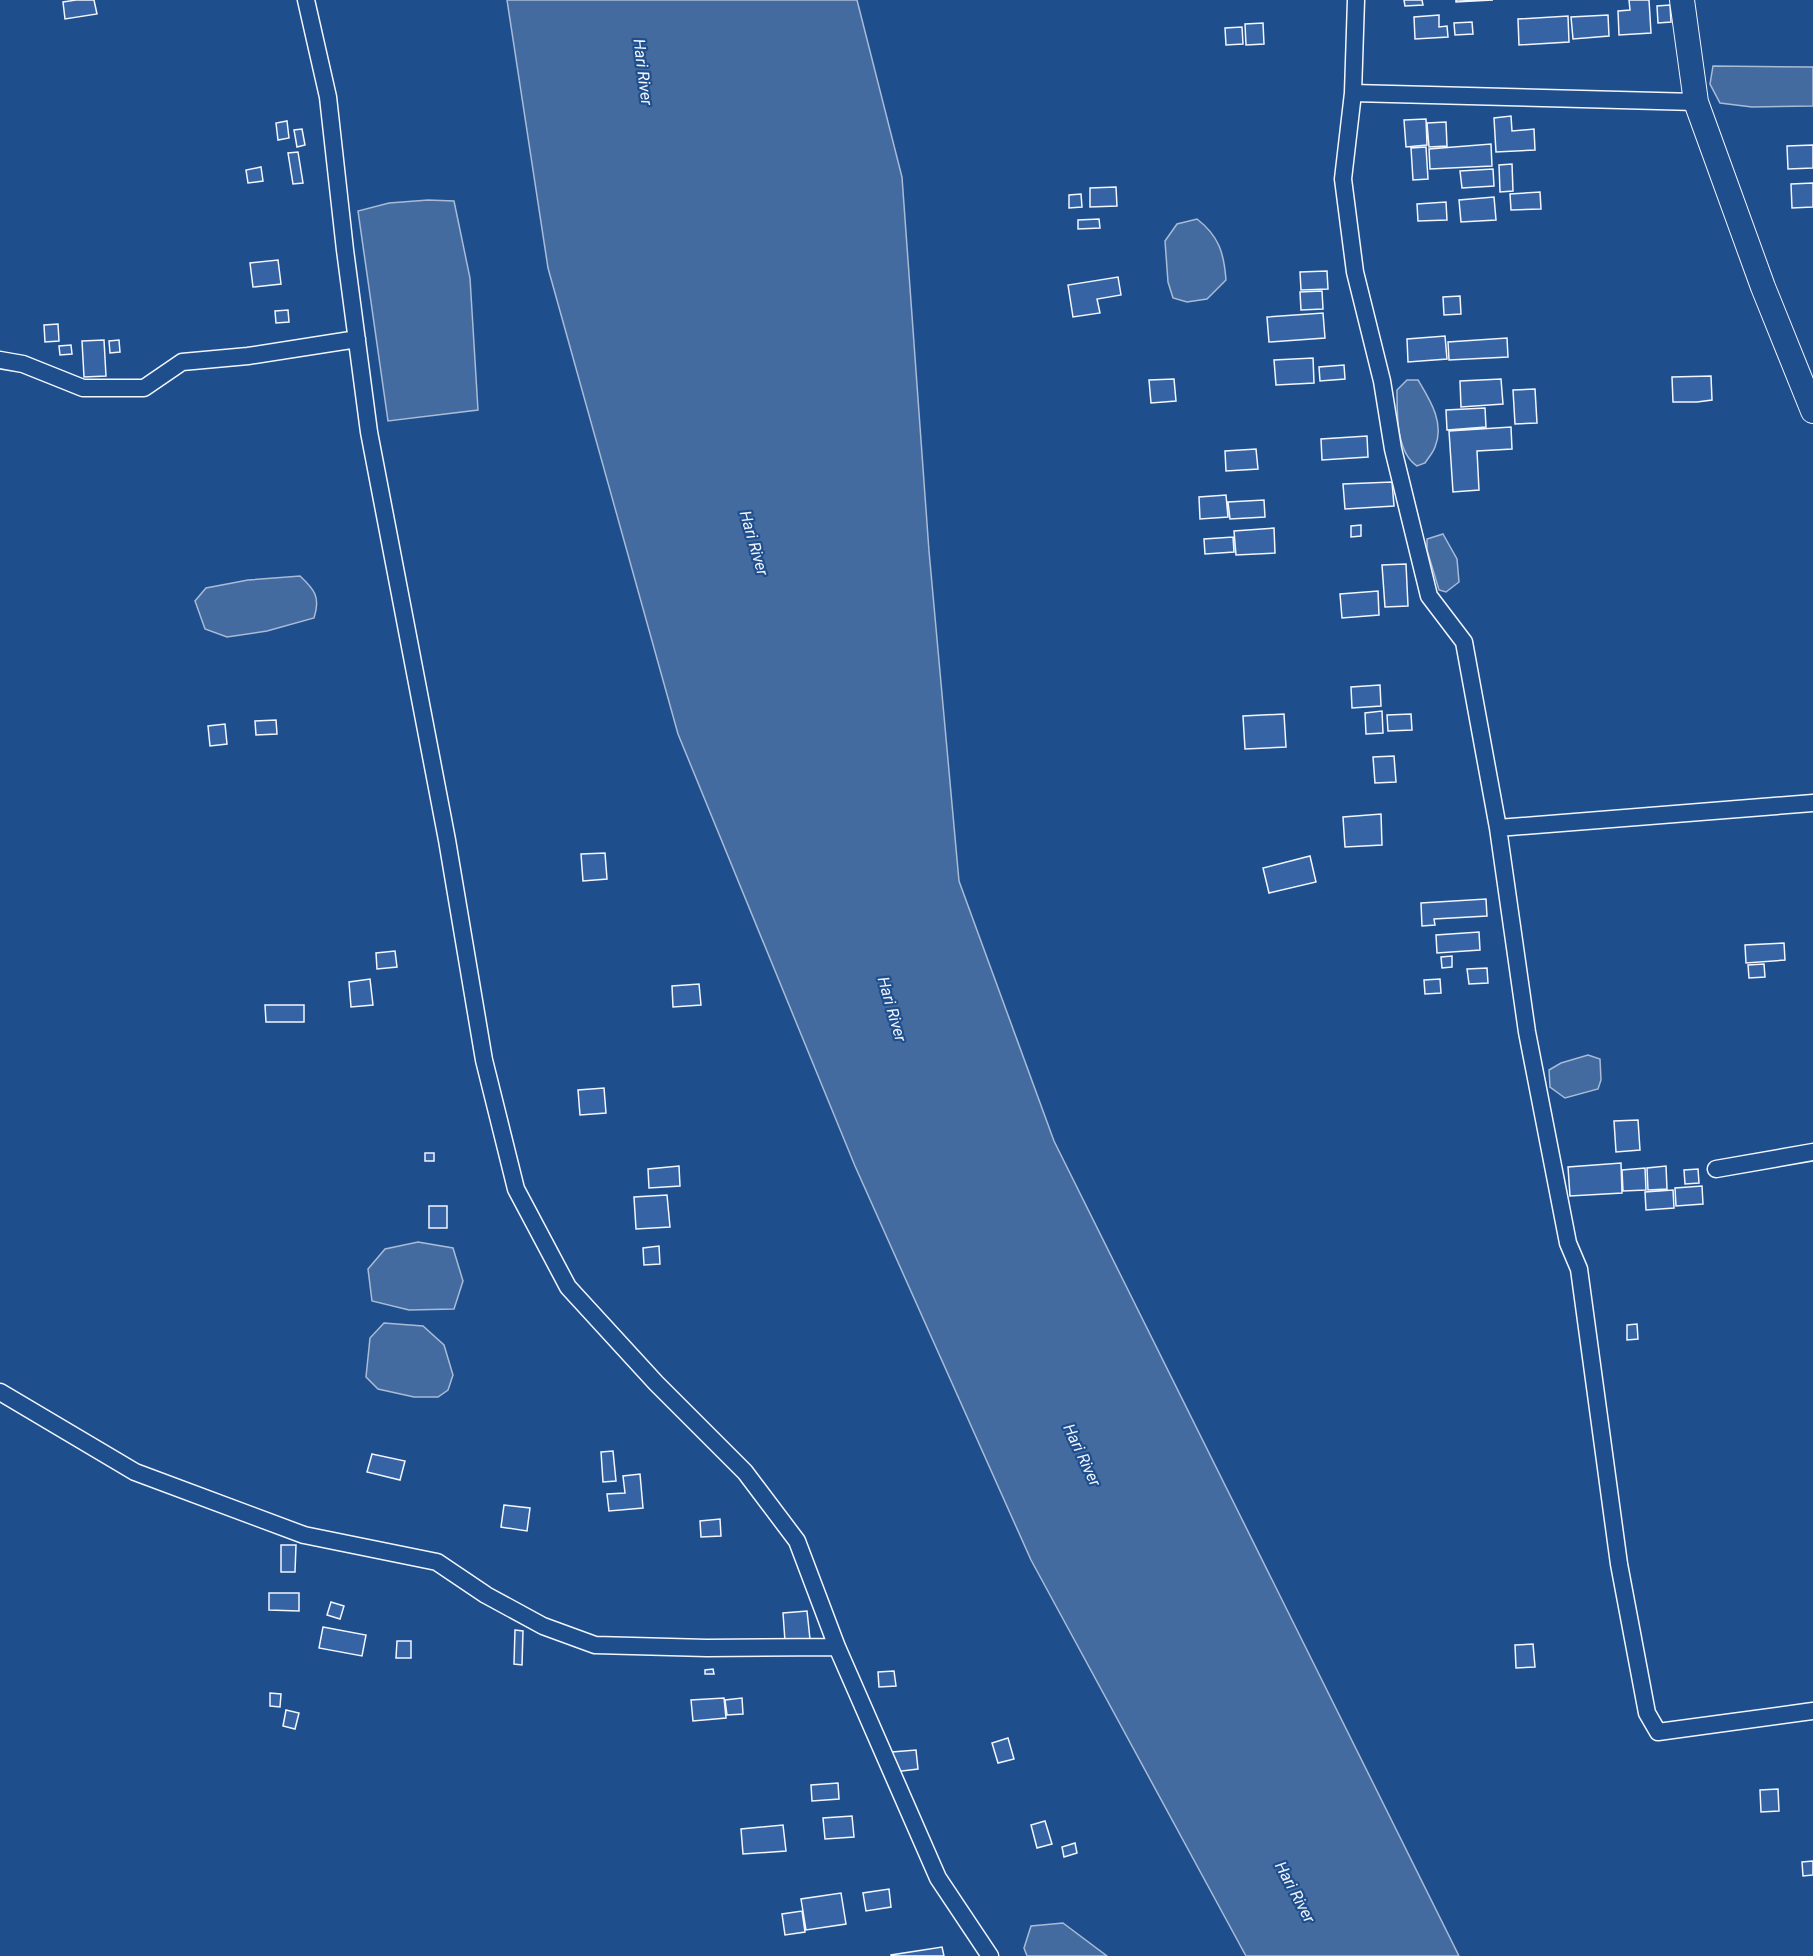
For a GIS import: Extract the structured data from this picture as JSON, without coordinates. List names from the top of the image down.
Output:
{
  "water": ["Hari River"]
}
